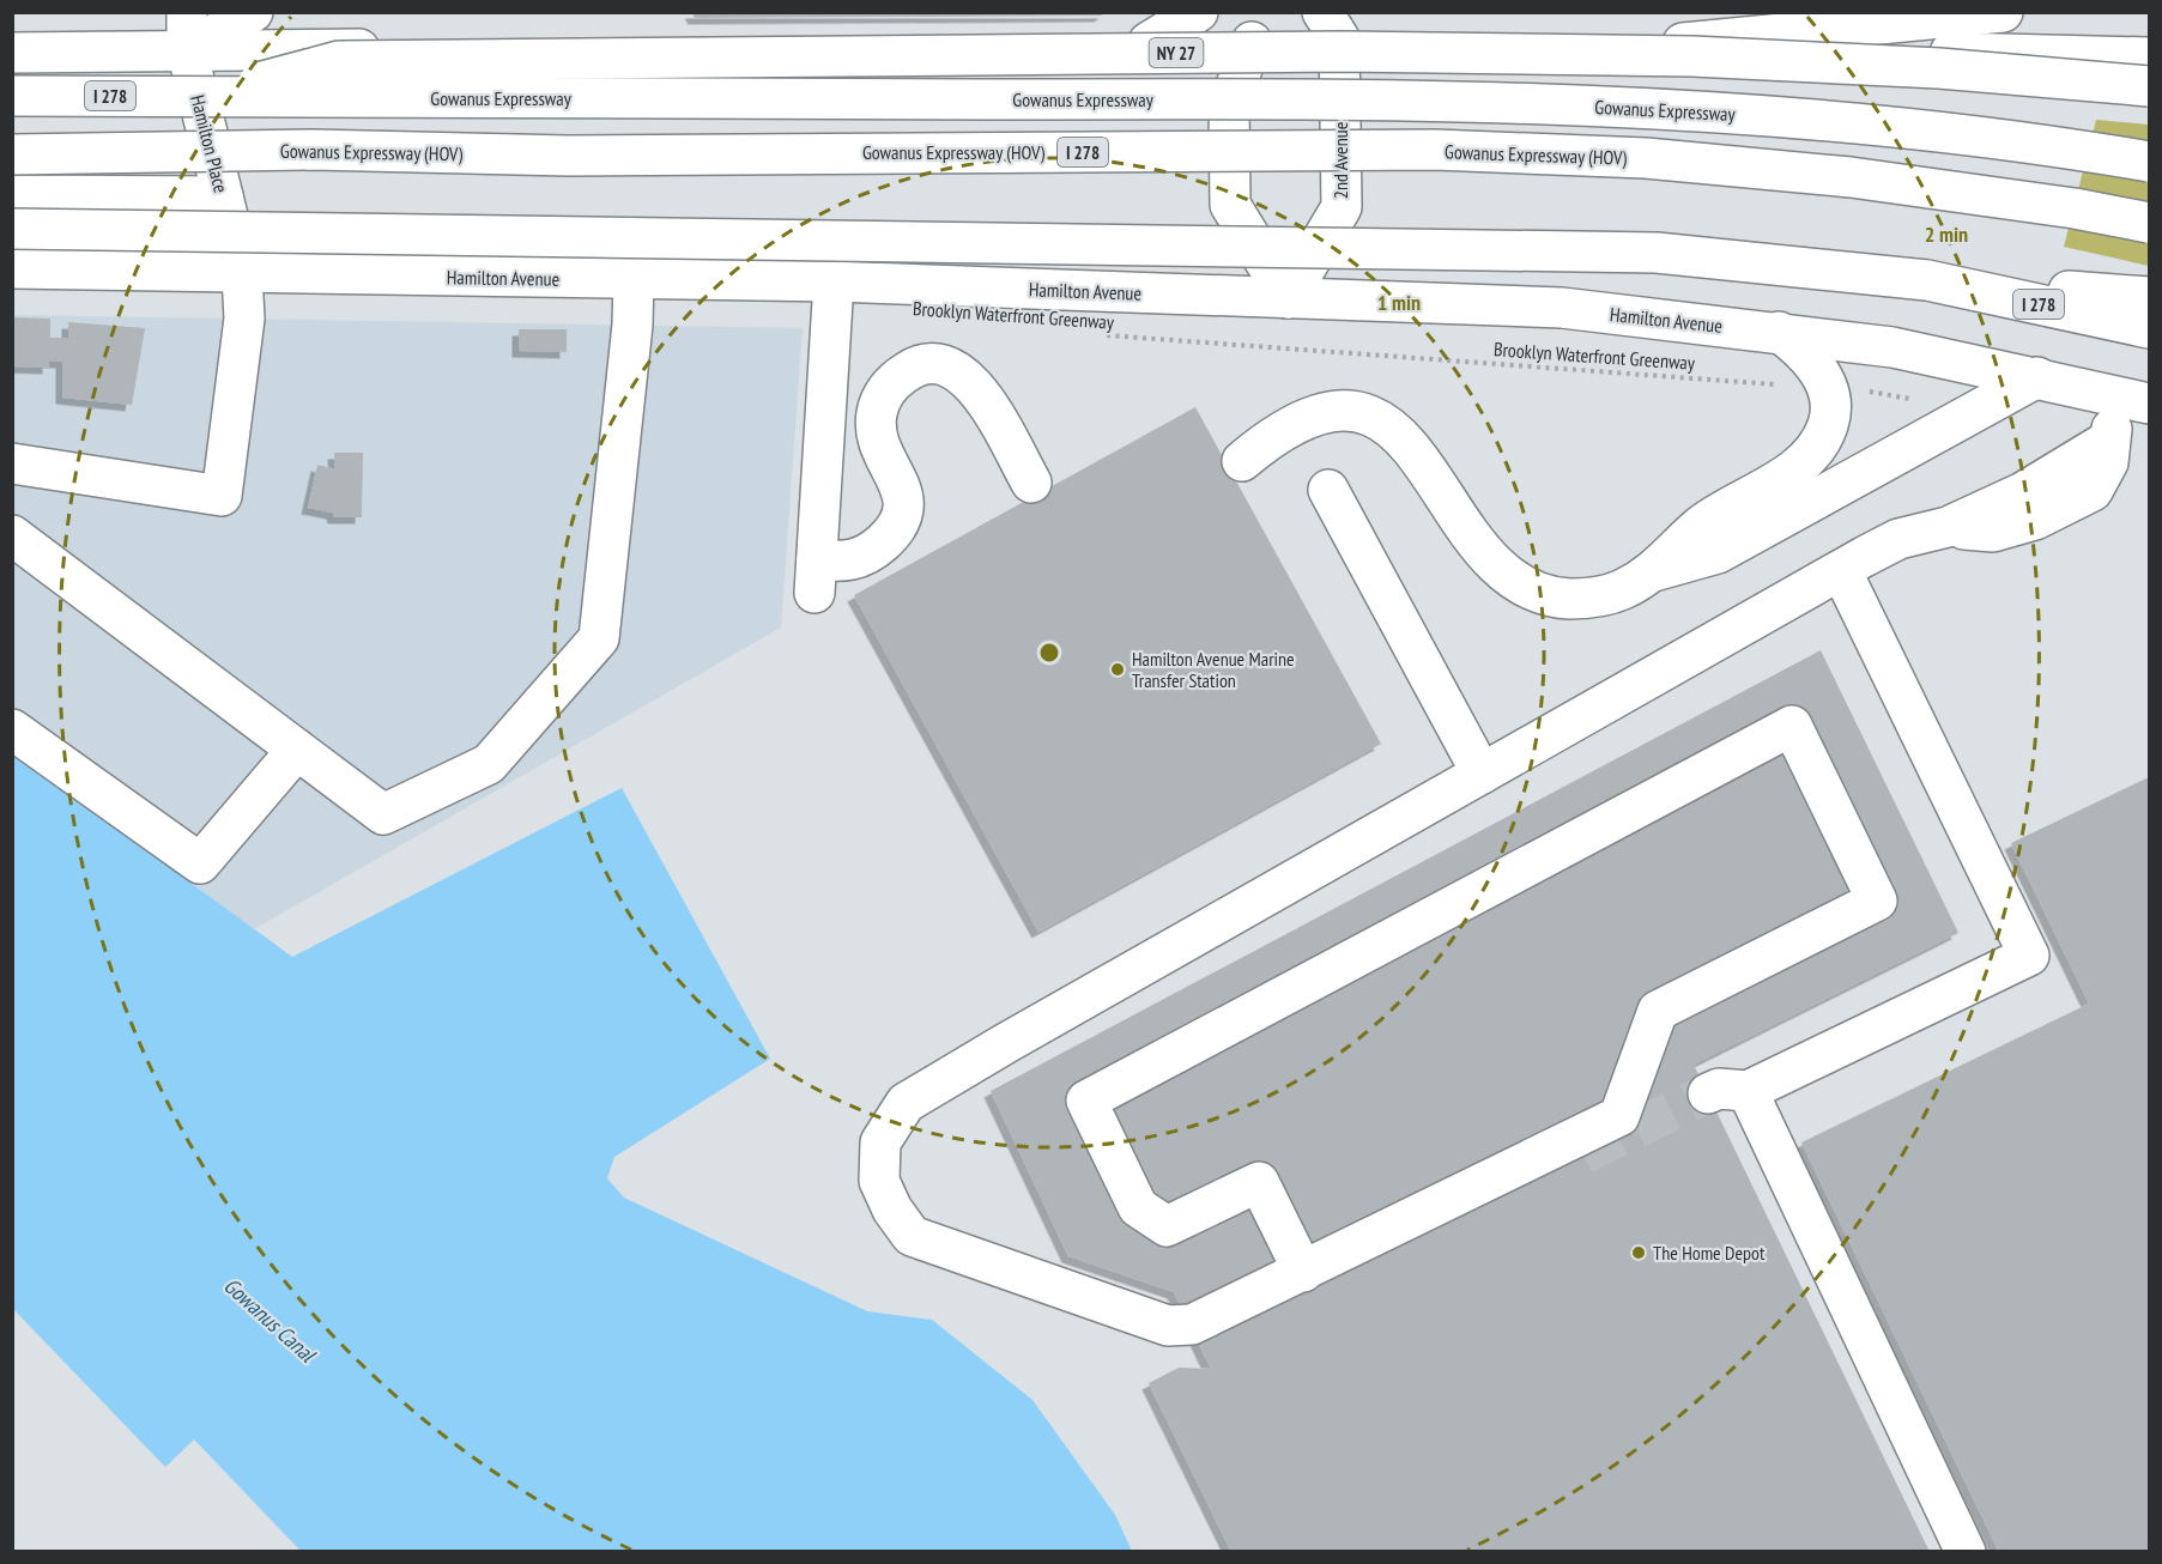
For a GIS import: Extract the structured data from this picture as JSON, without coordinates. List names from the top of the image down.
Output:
{
  "streets": {
    "main road": [
      "NY 27",
      "I 278",
      "Gowanus Expressway",
      "Hamilton Place",
      "Gowanus Expressway (HOV)",
      "2nd Avenue",
      "Hamilton Avenue"
    ],
    "path": ["Brooklyn Waterfront Greenway"]
  },
  "crossings": [
    ["NY 27", "Gowanus Expressway"],
    ["Hamilton Place", "Hamilton Avenue"],
    ["2nd Avenue", "Hamilton Avenue"]
  ],
  "water": ["Gowanus Canal"],
  "places": ["Hamilton Avenue Marine Transfer Station", "The Home Depot"],
  "rings": ["2 min", "1 min"]
}
